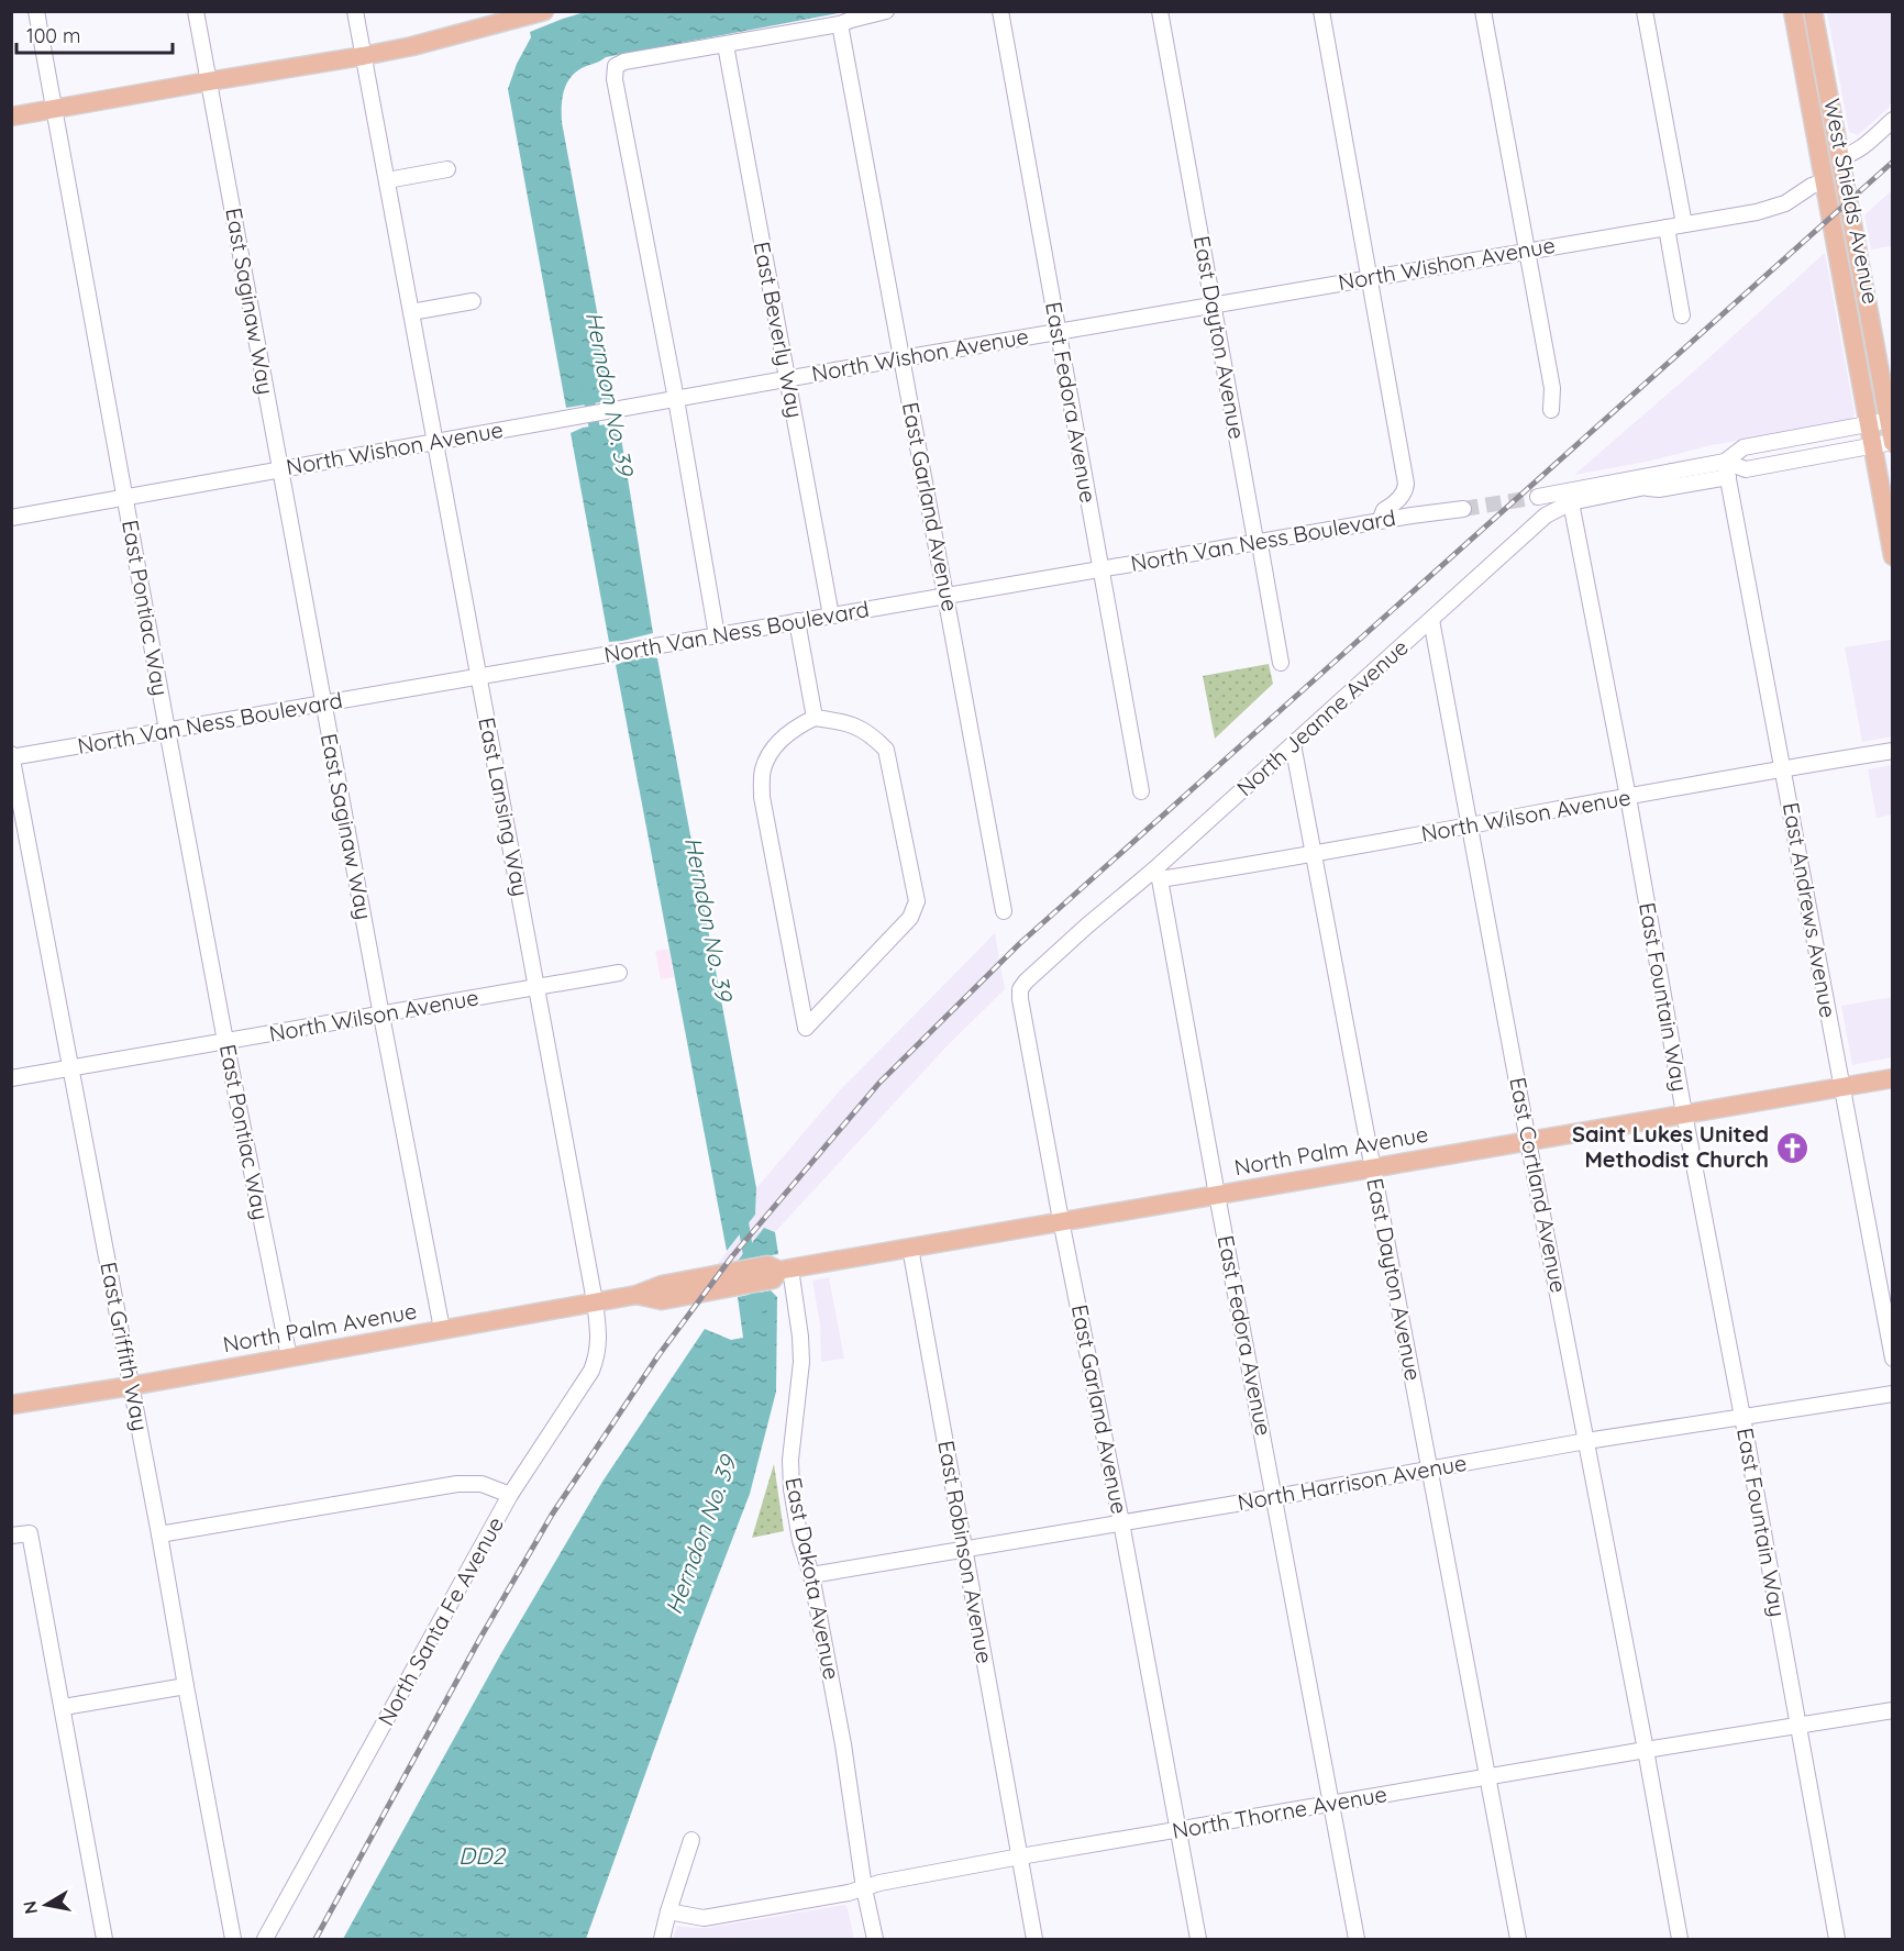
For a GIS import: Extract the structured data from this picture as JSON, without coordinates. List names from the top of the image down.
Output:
{
  "streets": {
    "main road": ["West Shields Avenue", "North Palm Avenue"],
    "street": [
      "North Wishon Avenue",
      "East Saginaw Way",
      "East Beverly Way",
      "East Dayton Avenue",
      "East Fedora Avenue",
      "East Garland Avenue",
      "North Van Ness Boulevard",
      "East Pontiac Way",
      "North Jeanne Avenue",
      "East Lansing Way",
      "North Wilson Avenue",
      "East Andrews Avenue",
      "East Fountain Way",
      "East Cortland Avenue",
      "East Griffith Way",
      "North Harrison Avenue",
      "East Robinson Avenue",
      "East Dakota Avenue",
      "North Santa Fe Avenue",
      "North Thorne Avenue"
    ]
  },
  "crossings": [
    ["West Shields Avenue", "North Wishon Avenue"],
    ["North Wishon Avenue", "East Saginaw Way"],
    ["North Wishon Avenue", "East Beverly Way"],
    ["North Wishon Avenue", "East Dayton Avenue"],
    ["North Wishon Avenue", "East Fedora Avenue"],
    ["North Wishon Avenue", "East Garland Avenue"],
    ["North Wishon Avenue", "East Pontiac Way"],
    ["North Wishon Avenue", "East Lansing Way"],
    ["East Saginaw Way", "North Van Ness Boulevard"],
    ["East Saginaw Way", "North Wilson Avenue"],
    ["East Saginaw Way", "North Palm Avenue"],
    ["East Beverly Way", "North Van Ness Boulevard"],
    ["East Dayton Avenue", "North Van Ness Boulevard"],
    ["East Dayton Avenue", "North Jeanne Avenue"],
    ["East Dayton Avenue", "North Wilson Avenue"],
    ["East Dayton Avenue", "North Palm Avenue"],
    ["East Dayton Avenue", "North Harrison Avenue"],
    ["East Dayton Avenue", "North Thorne Avenue"],
    ["East Fedora Avenue", "North Van Ness Boulevard"],
    ["East Fedora Avenue", "North Jeanne Avenue"],
    ["East Fedora Avenue", "North Wilson Avenue"],
    ["East Fedora Avenue", "North Palm Avenue"],
    ["East Fedora Avenue", "North Harrison Avenue"],
    ["East Fedora Avenue", "North Thorne Avenue"],
    ["East Garland Avenue", "North Van Ness Boulevard"],
    ["East Garland Avenue", "North Jeanne Avenue"],
    ["East Garland Avenue", "North Palm Avenue"],
    ["East Garland Avenue", "North Harrison Avenue"],
    ["East Garland Avenue", "North Thorne Avenue"],
    ["North Van Ness Boulevard", "East Pontiac Way"],
    ["North Van Ness Boulevard", "East Lansing Way"],
    ["North Van Ness Boulevard", "East Griffith Way"],
    ["East Pontiac Way", "North Wilson Avenue"],
    ["East Pontiac Way", "North Palm Avenue"],
    ["North Jeanne Avenue", "North Wilson Avenue"],
    ["North Jeanne Avenue", "East Andrews Avenue"],
    ["North Jeanne Avenue", "East Fountain Way"],
    ["North Jeanne Avenue", "East Cortland Avenue"],
    ["East Lansing Way", "North Wilson Avenue"],
    ["East Lansing Way", "North Palm Avenue"],
    ["East Lansing Way", "North Santa Fe Avenue"],
    ["North Wilson Avenue", "East Andrews Avenue"],
    ["North Wilson Avenue", "East Fountain Way"],
    ["North Wilson Avenue", "East Cortland Avenue"],
    ["North Wilson Avenue", "East Griffith Way"],
    ["East Andrews Avenue", "North Palm Avenue"],
    ["East Fountain Way", "North Palm Avenue"],
    ["East Fountain Way", "North Harrison Avenue"],
    ["East Fountain Way", "North Thorne Avenue"],
    ["North Palm Avenue", "East Cortland Avenue"],
    ["North Palm Avenue", "East Griffith Way"],
    ["North Palm Avenue", "East Robinson Avenue"],
    ["North Palm Avenue", "East Dakota Avenue"],
    ["North Palm Avenue", "North Santa Fe Avenue"],
    ["East Cortland Avenue", "North Harrison Avenue"],
    ["East Cortland Avenue", "North Thorne Avenue"],
    ["North Harrison Avenue", "East Robinson Avenue"],
    ["North Harrison Avenue", "East Dakota Avenue"],
    ["East Robinson Avenue", "North Thorne Avenue"],
    ["East Dakota Avenue", "North Thorne Avenue"]
  ],
  "water": ["Herndon No. 39", "DD2"],
  "places": {
    "church": ["Saint Lukes United Methodist Church"]
  },
  "scale_bar": "100 m",
  "north": "left"
}
